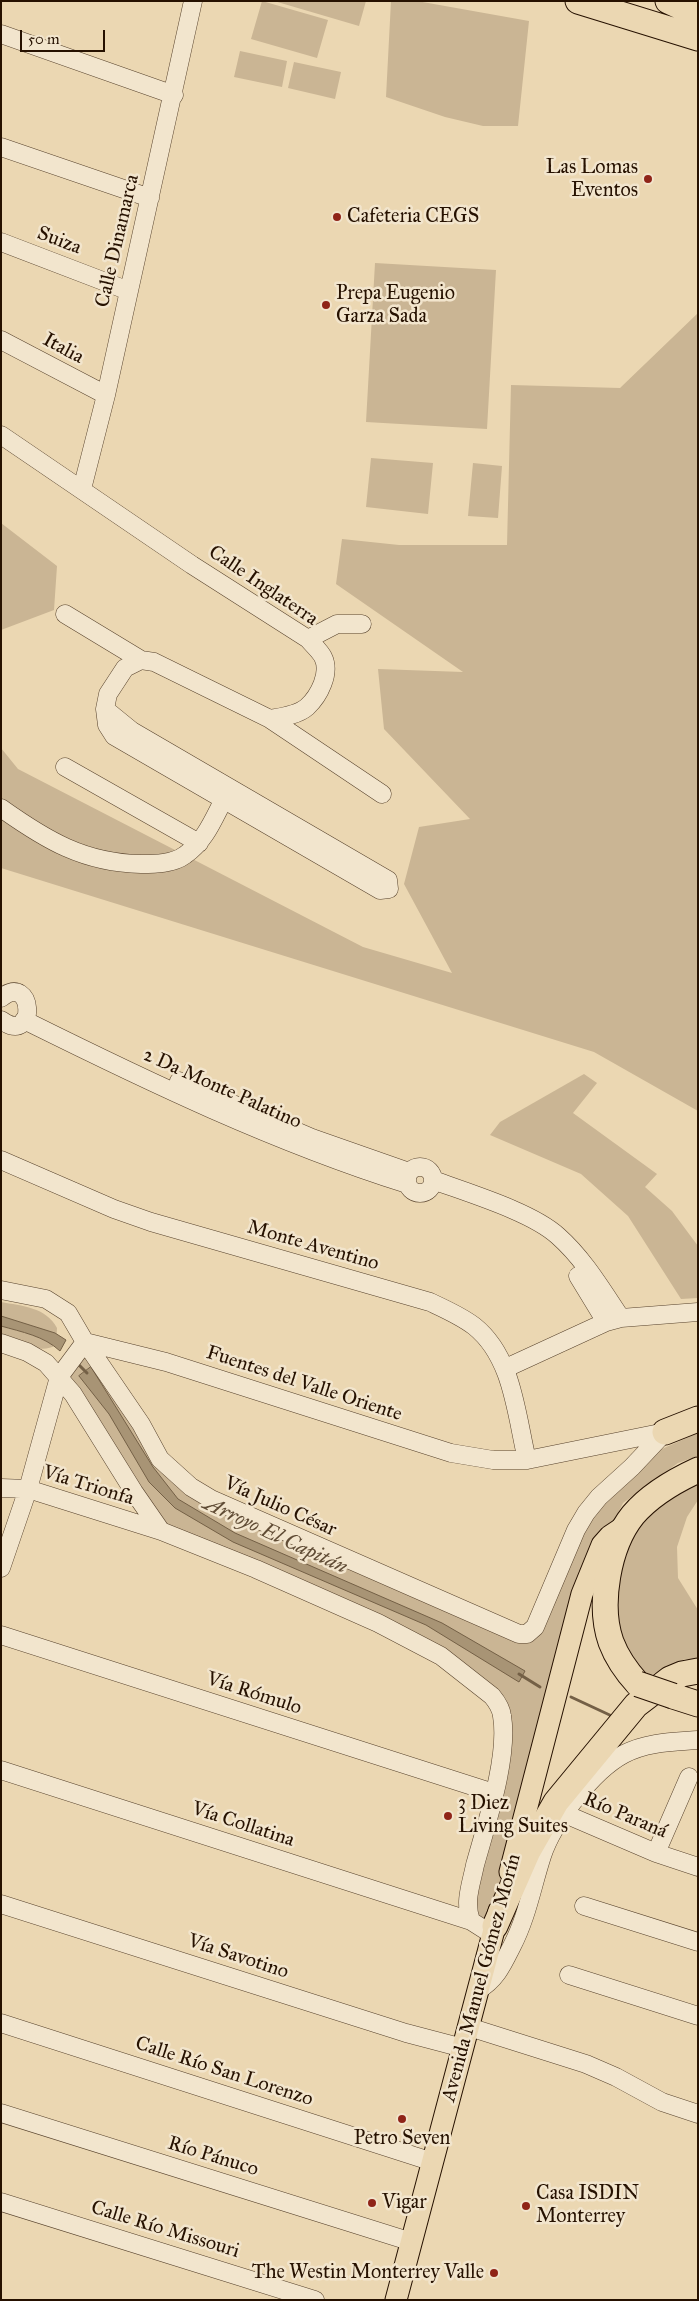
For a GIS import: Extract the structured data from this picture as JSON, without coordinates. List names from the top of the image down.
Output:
{
  "streets": {
    "highway": ["Avenida Manuel Gómez Morín"],
    "street": [
      "Suiza",
      "Calle Dinamarca",
      "Italia",
      "Calle Inglaterra",
      "2 Da Monte Palatino",
      "Monte Aventino",
      "Fuentes del Valle Oriente",
      "Vía Trionfa",
      "Vía Julio César",
      "Vía Rómulo",
      "Río Paraná",
      "Vía Collatina",
      "Vía Savotino",
      "Calle Río San Lorenzo",
      "Río Pánuco",
      "Calle Río Missouri"
    ]
  },
  "crossings": [
    ["Suiza", "Calle Dinamarca"],
    ["Calle Dinamarca", "Italia"],
    ["Calle Dinamarca", "Calle Inglaterra"],
    ["Monte Aventino", "Fuentes del Valle Oriente"],
    ["Fuentes del Valle Oriente", "Vía Julio César"],
    ["Vía Trionfa", "Vía Rómulo"],
    ["Vía Trionfa", "Vía Collatina"],
    ["Vía Collatina", "Avenida Manuel Gómez Morín"],
    ["Vía Savotino", "Avenida Manuel Gómez Morín"],
    ["Avenida Manuel Gómez Morín", "Calle Río San Lorenzo"],
    ["Avenida Manuel Gómez Morín", "Río Pánuco"]
  ],
  "water": ["Arroyo El Capitán"],
  "places": [
    "Las Lomas Eventos",
    "Cafeteria CEGS",
    "Prepa Eugenio Garza Sada",
    "3 Diez Living Suites",
    "Petro Seven",
    "Vigar",
    "Casa ISDIN Monterrey",
    "The Westin Monterrey Valle"
  ],
  "scale_bar": "50 m"
}
